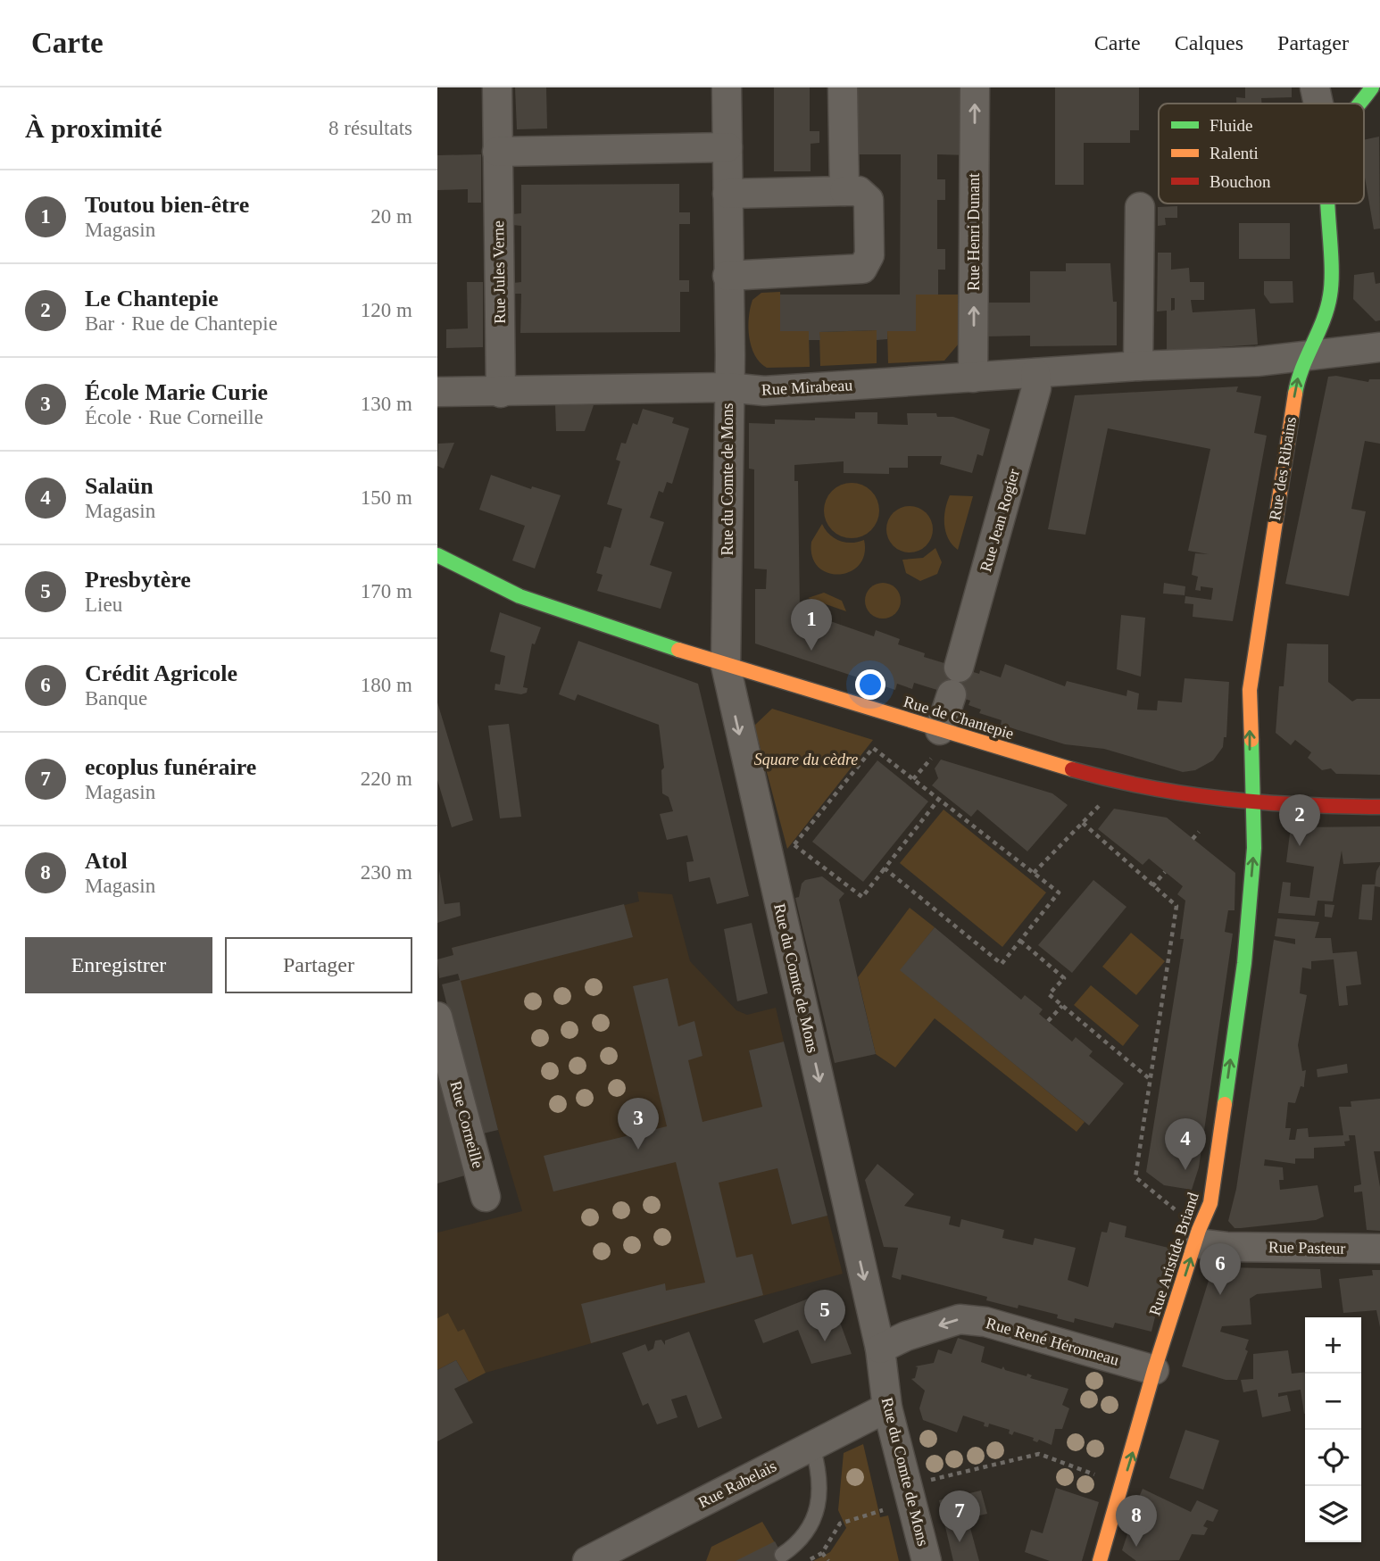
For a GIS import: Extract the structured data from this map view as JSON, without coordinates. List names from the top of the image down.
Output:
{
  "streets": {
    "street": [
      "Rue Henri Dunant",
      "Rue Jules Verne",
      "Rue Mirabeau",
      "Rue des Ribains",
      "Rue du Comte de Mons",
      "Rue Jean Rogier",
      "Rue de Chantepie",
      "Rue Corneille",
      "Rue Pasteur",
      "Rue Aristide Briand",
      "Rue René Héronneau",
      "Rue Rabelais"
    ]
  },
  "crossings": [
    ["Rue Henri Dunant", "Rue Mirabeau"],
    ["Rue Jules Verne", "Rue Mirabeau"],
    ["Rue Mirabeau", "Rue des Ribains"],
    ["Rue Mirabeau", "Rue du Comte de Mons"],
    ["Rue Mirabeau", "Rue Jean Rogier"],
    ["Rue des Ribains", "Rue de Chantepie"],
    ["Rue des Ribains", "Rue Aristide Briand"],
    ["Rue du Comte de Mons", "Rue de Chantepie"],
    ["Rue du Comte de Mons", "Rue René Héronneau"],
    ["Rue du Comte de Mons", "Rue Rabelais"],
    ["Rue Jean Rogier", "Rue de Chantepie"],
    ["Rue de Chantepie", "Rue Aristide Briand"],
    ["Rue Pasteur", "Rue Aristide Briand"],
    ["Rue Aristide Briand", "Rue René Héronneau"]
  ],
  "one_way": [
    "Rue des Ribains",
    "Rue du Comte de Mons",
    "Rue Aristide Briand",
    "Rue René Héronneau"
  ],
  "parks": ["Square du cèdre"],
  "legend": ["Fluide", "Ralenti", "Bouchon"],
  "page": {
    "header": "Carte",
    "nav": ["Carte", "Calques", "Partager"],
    "heading": ["À proximité", "8 résultats"],
    "list": [
      {
        "mark": "1",
        "name": "Toutou bien-être",
        "note": "Magasin",
        "value": "20 m"
      },
      {
        "mark": "2",
        "name": "Le Chantepie",
        "note": "Bar · Rue de Chantepie",
        "value": "120 m"
      },
      {
        "mark": "3",
        "name": "École Marie Curie",
        "note": "École · Rue Corneille",
        "value": "130 m"
      },
      {
        "mark": "4",
        "name": "Salaün",
        "note": "Magasin",
        "value": "150 m"
      },
      {
        "mark": "5",
        "name": "Presbytère",
        "note": "Lieu",
        "value": "170 m"
      },
      {
        "mark": "6",
        "name": "Crédit Agricole",
        "note": "Banque",
        "value": "180 m"
      },
      {
        "mark": "7",
        "name": "ecoplus funéraire",
        "note": "Magasin",
        "value": "220 m"
      },
      {
        "mark": "8",
        "name": "Atol",
        "note": "Magasin",
        "value": "230 m"
      }
    ],
    "pins": [
      "1",
      "2",
      "3",
      "4",
      "6",
      "5",
      "7",
      "8"
    ],
    "buttons": ["Enregistrer", "Partager"],
    "map_buttons": ["+", "−"]
  }
}
